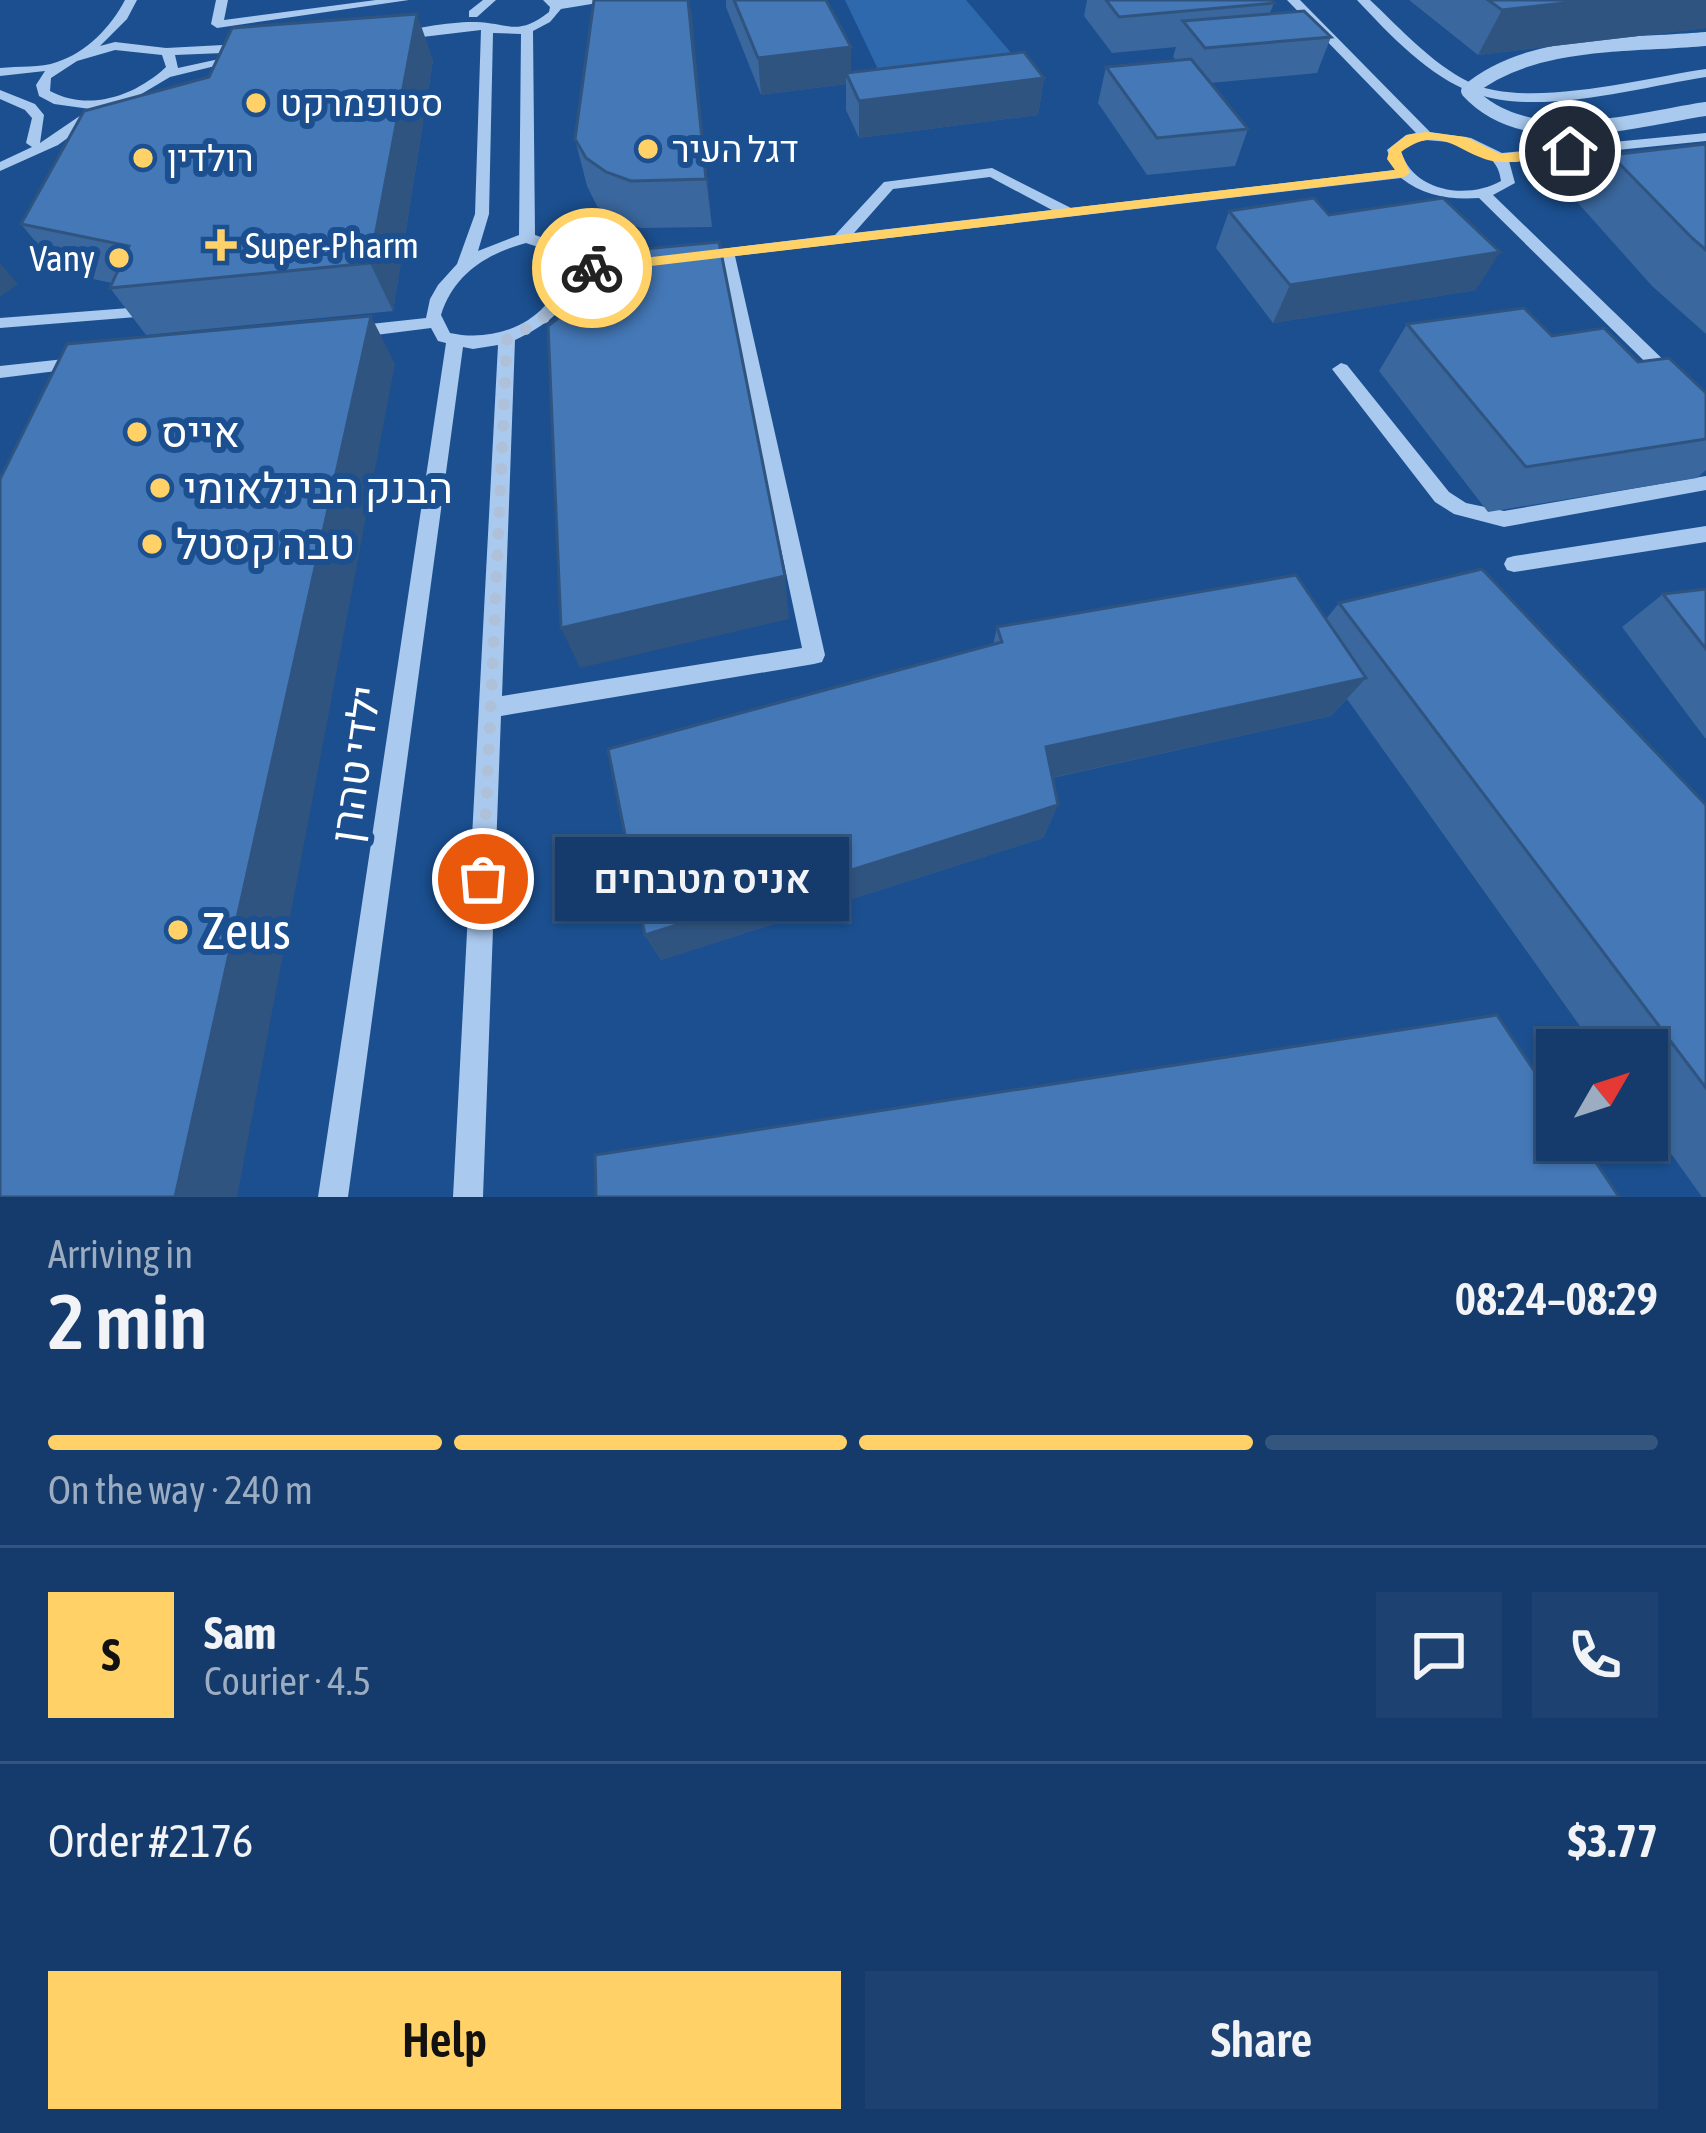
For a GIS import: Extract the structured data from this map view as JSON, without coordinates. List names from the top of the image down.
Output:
{
  "streets": {
    "street": ["ילדי טהרן"]
  },
  "places": {
    "other": [
      "סטופמרקט",
      "דגל העיר",
      "רולדין",
      "Vany",
      "אייס",
      "הבנק הבינלאומי",
      "טבה קסטל",
      "אניס מטבחים",
      "Zeus"
    ],
    "health": ["Super-Pharm"]
  },
  "north": "top right",
  "page": {
    "bubble": "אניס מטבחים",
    "heading": ["2 min", "Arriving in", "08:24–08:29"],
    "panel": [
      "Sam",
      "Courier · 4.5",
      "Order #2176",
      "$3.77"
    ],
    "bar": "On the way · 240 m",
    "round": "S",
    "buttons": ["Help", "Share"]
  }
}
